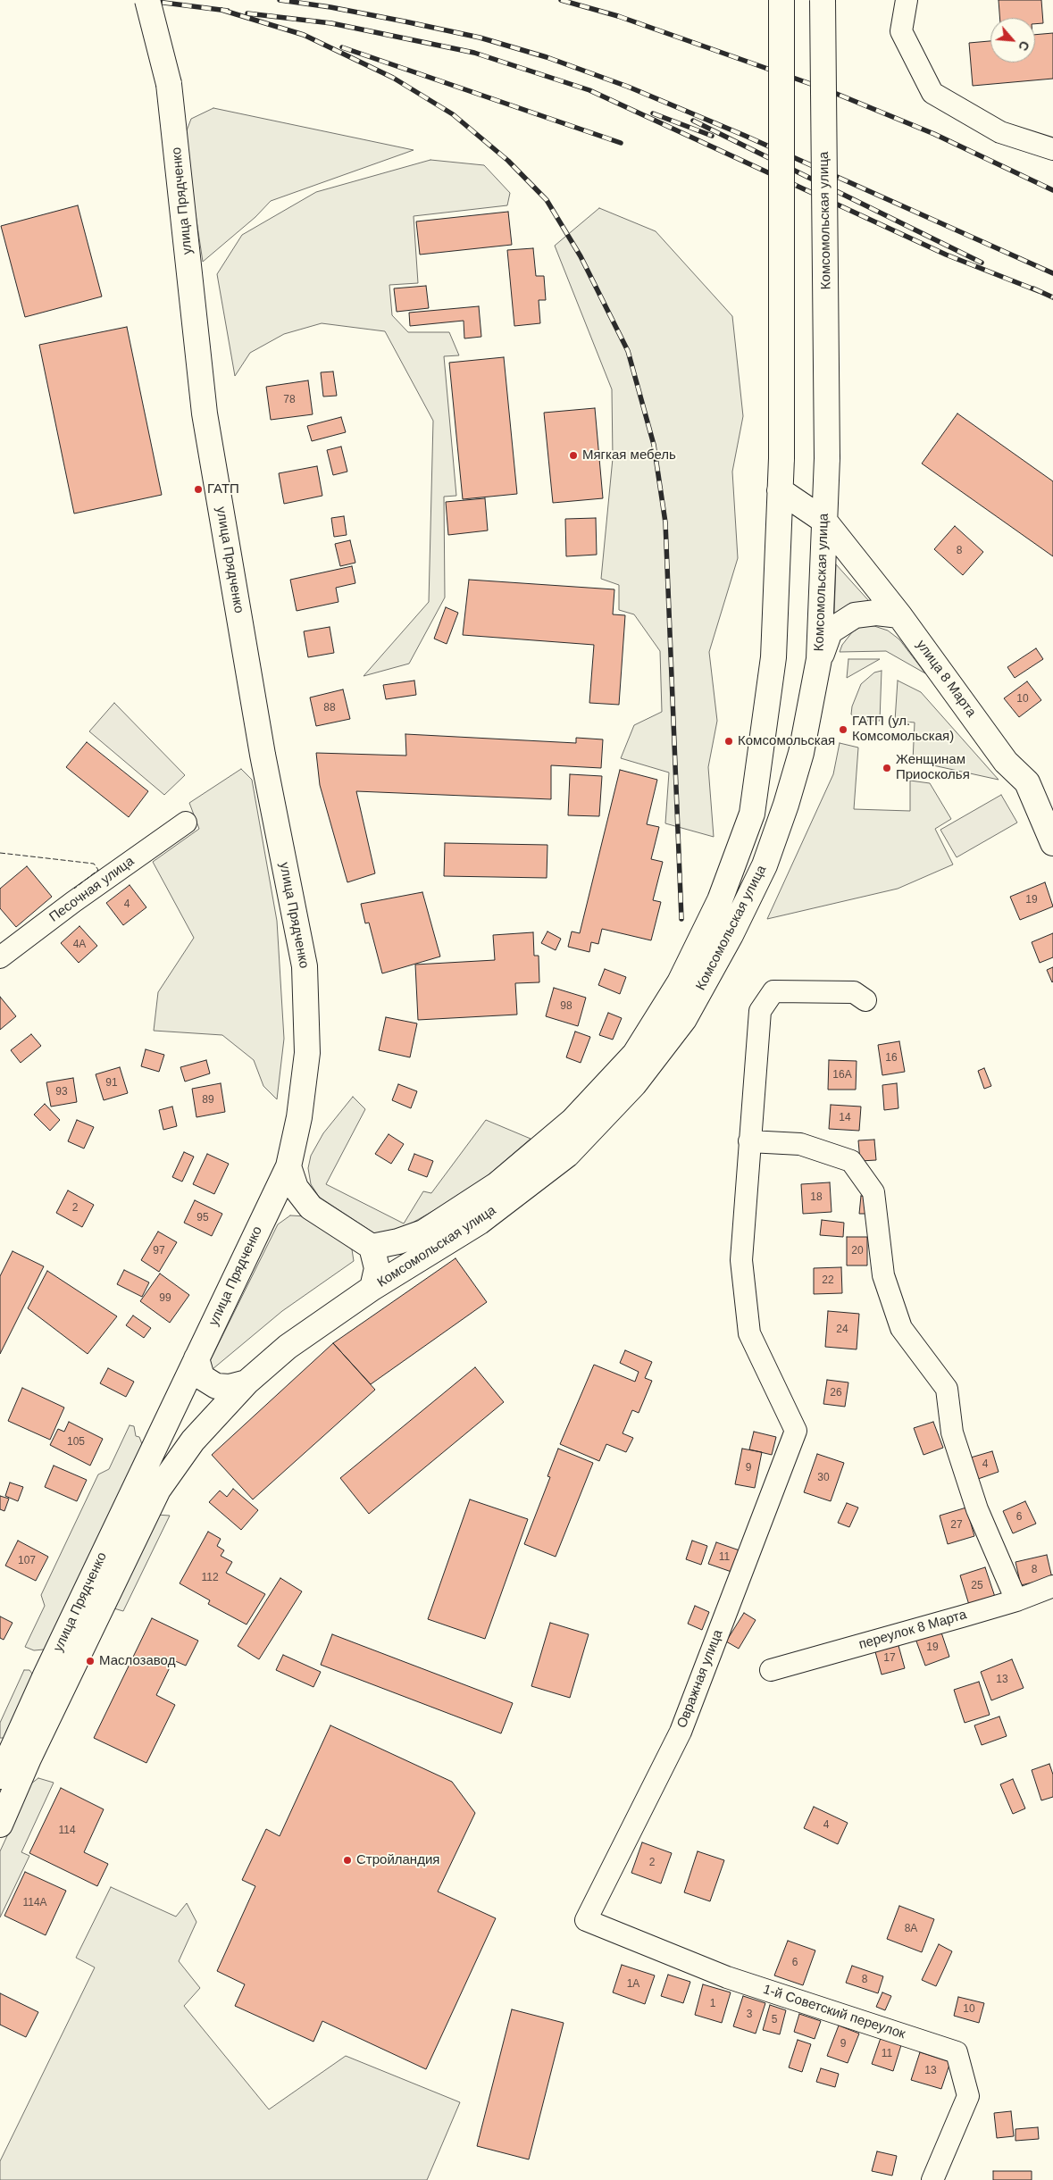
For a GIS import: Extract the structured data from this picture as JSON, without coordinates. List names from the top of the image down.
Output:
{
  "streets": {
    "main road": ["улица Прядченко", "Комсомольская улица", "улица 8 Марта"],
    "street": [
      "Песочная улица",
      "переулок 8 Марта",
      "Овражная улица",
      "1-й Советский переулок"
    ]
  },
  "crossings": [
    ["улица Прядченко", "Комсомольская улица"],
    ["Комсомольская улица", "улица 8 Марта"],
    ["Овражная улица", "1-й Советский переулок"]
  ],
  "places": [
    "Мягкая мебель",
    "ГАТП",
    "ГАТП (ул. Комсомольская)",
    "Комсомольская",
    "Женщинам Приосколья",
    "Маслозавод",
    "Стройландия"
  ],
  "house_numbers": [
    "78",
    "8",
    "10",
    "88",
    "19",
    "4",
    "4А",
    "98",
    "16",
    "16А",
    "91",
    "93",
    "89",
    "14",
    "18",
    "2",
    "95",
    "97",
    "20",
    "22",
    "99",
    "24",
    "26",
    "105",
    "4",
    "9",
    "30",
    "6",
    "27",
    "11",
    "107",
    "8",
    "112",
    "25",
    "19",
    "17",
    "13",
    "4",
    "114",
    "2",
    "114А",
    "8А",
    "6",
    "8",
    "1А",
    "1",
    "10",
    "3",
    "5",
    "9",
    "11",
    "13"
  ],
  "north": "bottom right"
}
